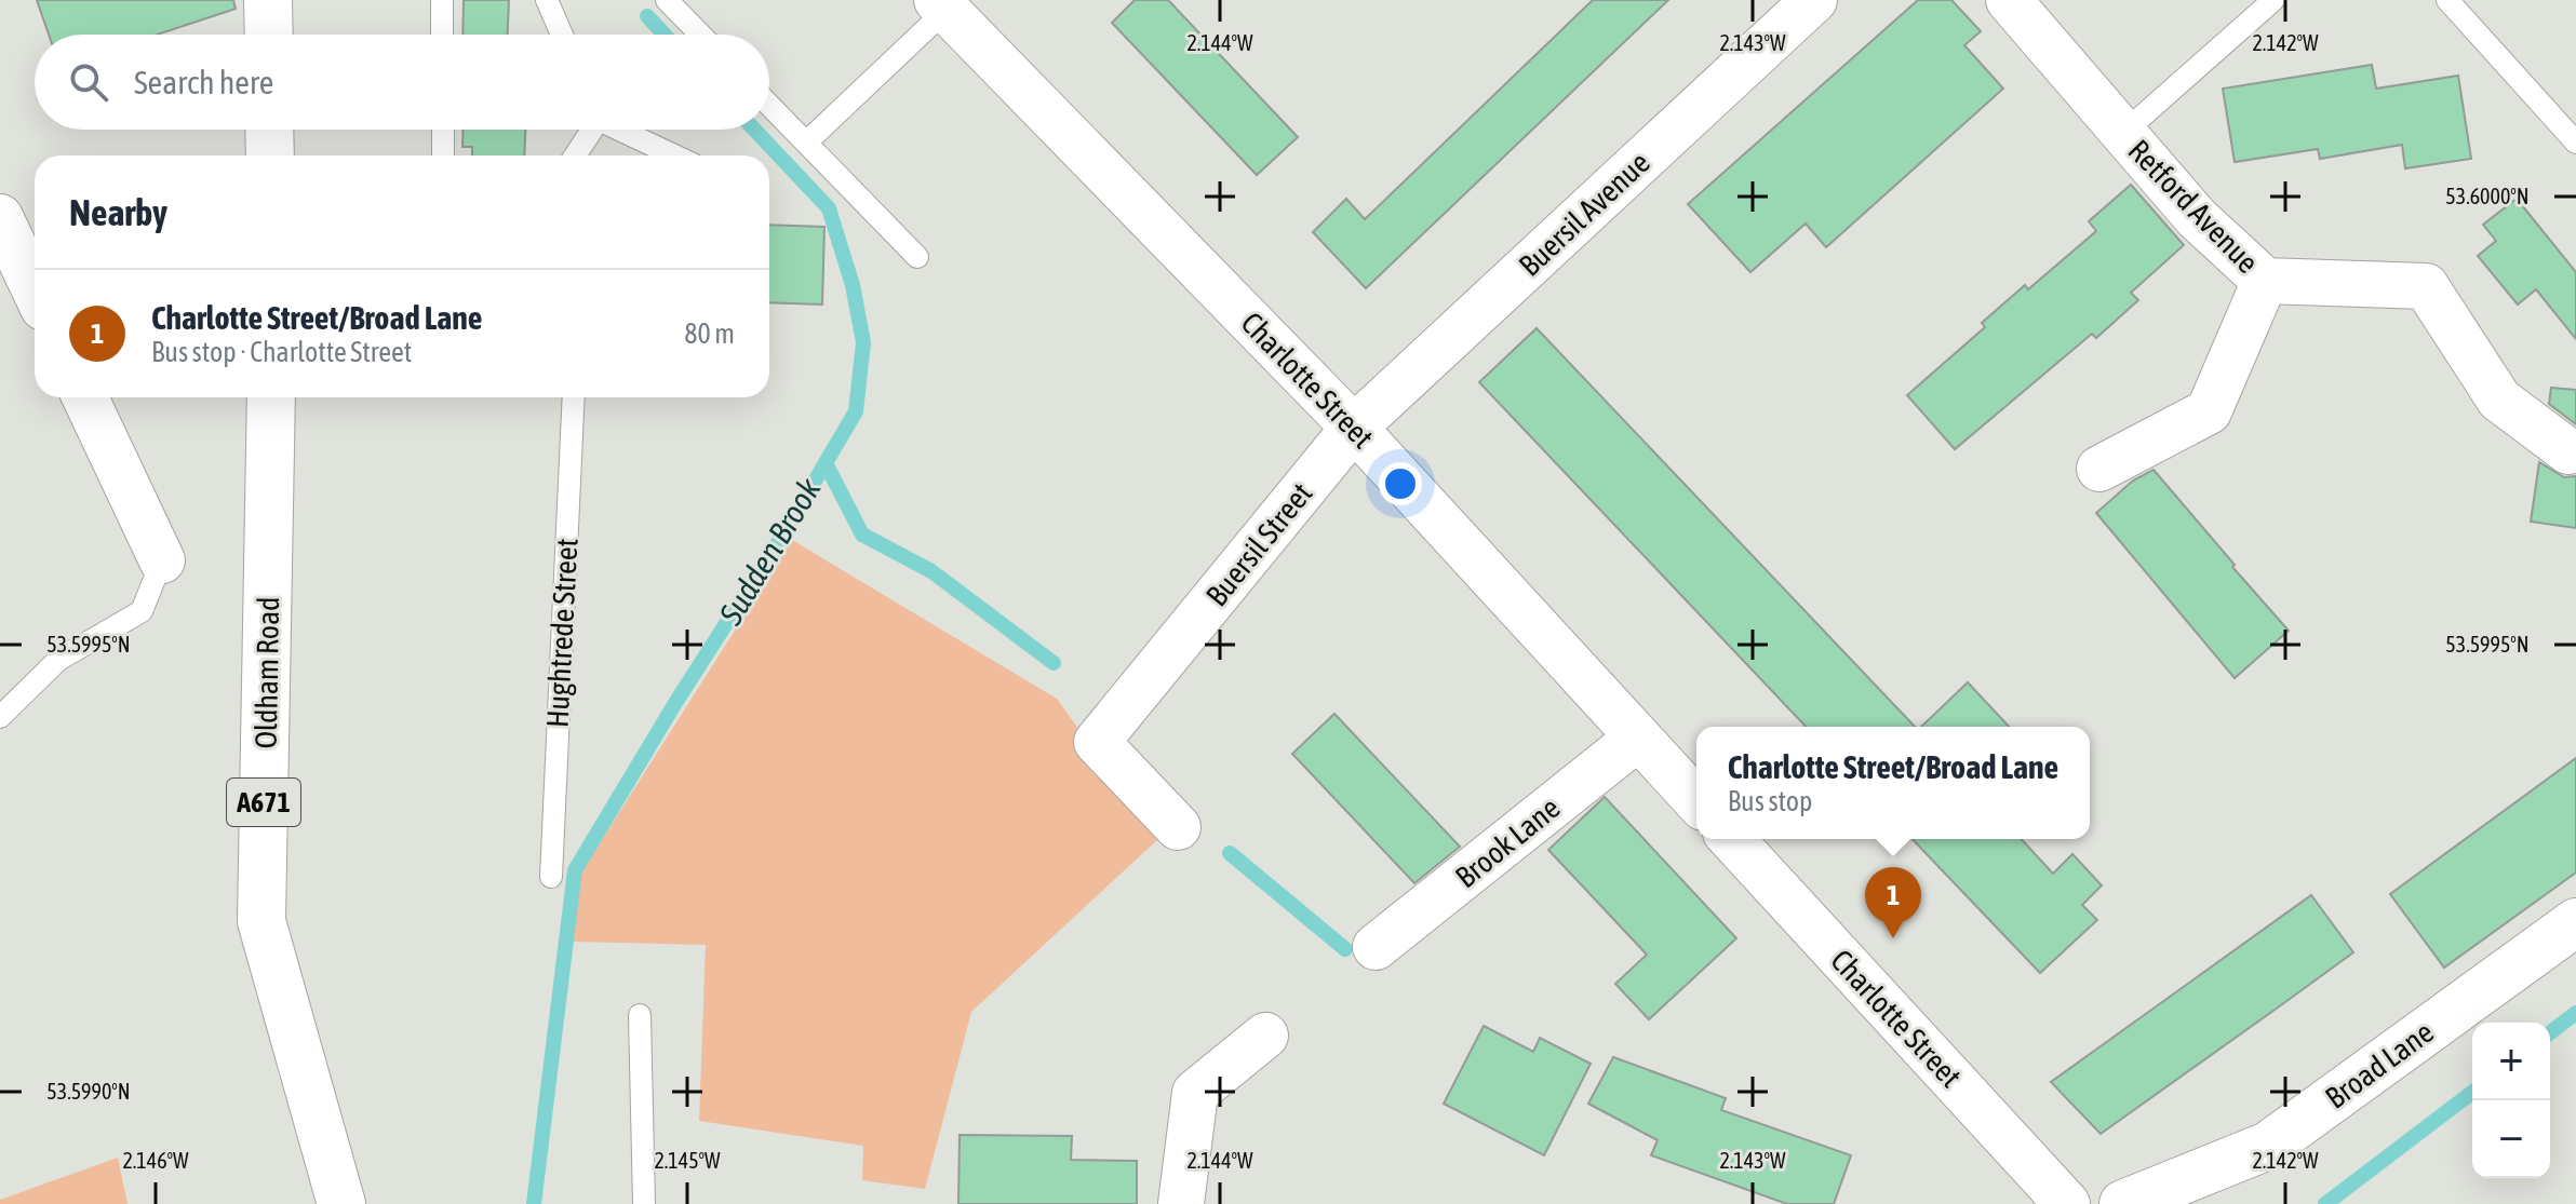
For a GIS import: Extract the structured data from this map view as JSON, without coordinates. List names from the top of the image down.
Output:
{
  "streets": {
    "main road": ["Oldham Road", "A671", "Broad Lane"],
    "street": [
      "Retford Avenue",
      "Buersil Avenue",
      "Charlotte Street",
      "Buersil Street",
      "Brook Lane"
    ],
    "lane": ["Hughtrede Street"]
  },
  "crossings": [
    ["Buersil Avenue", "Charlotte Street"],
    ["Buersil Avenue", "Buersil Street"],
    ["Charlotte Street", "Buersil Street"],
    ["Charlotte Street", "Brook Lane"]
  ],
  "water": ["Sudden Brook"],
  "page": {
    "search": "Search here",
    "heading": "Nearby",
    "list": [
      {
        "mark": "1",
        "name": "Charlotte Street/Broad Lane",
        "note": "Bus stop · Charlotte Street",
        "value": "80 m"
      }
    ],
    "popup": ["Charlotte Street/Broad Lane", "Bus stop"],
    "pins": "1",
    "map_buttons": ["+", "−"]
  },
  "coordinates": [
    "2.144°W",
    "2.143°W",
    "2.142°W",
    "53.6000°N",
    "53.5995°N",
    "53.5990°N",
    "2.146°W",
    "2.145°W"
  ]
}
